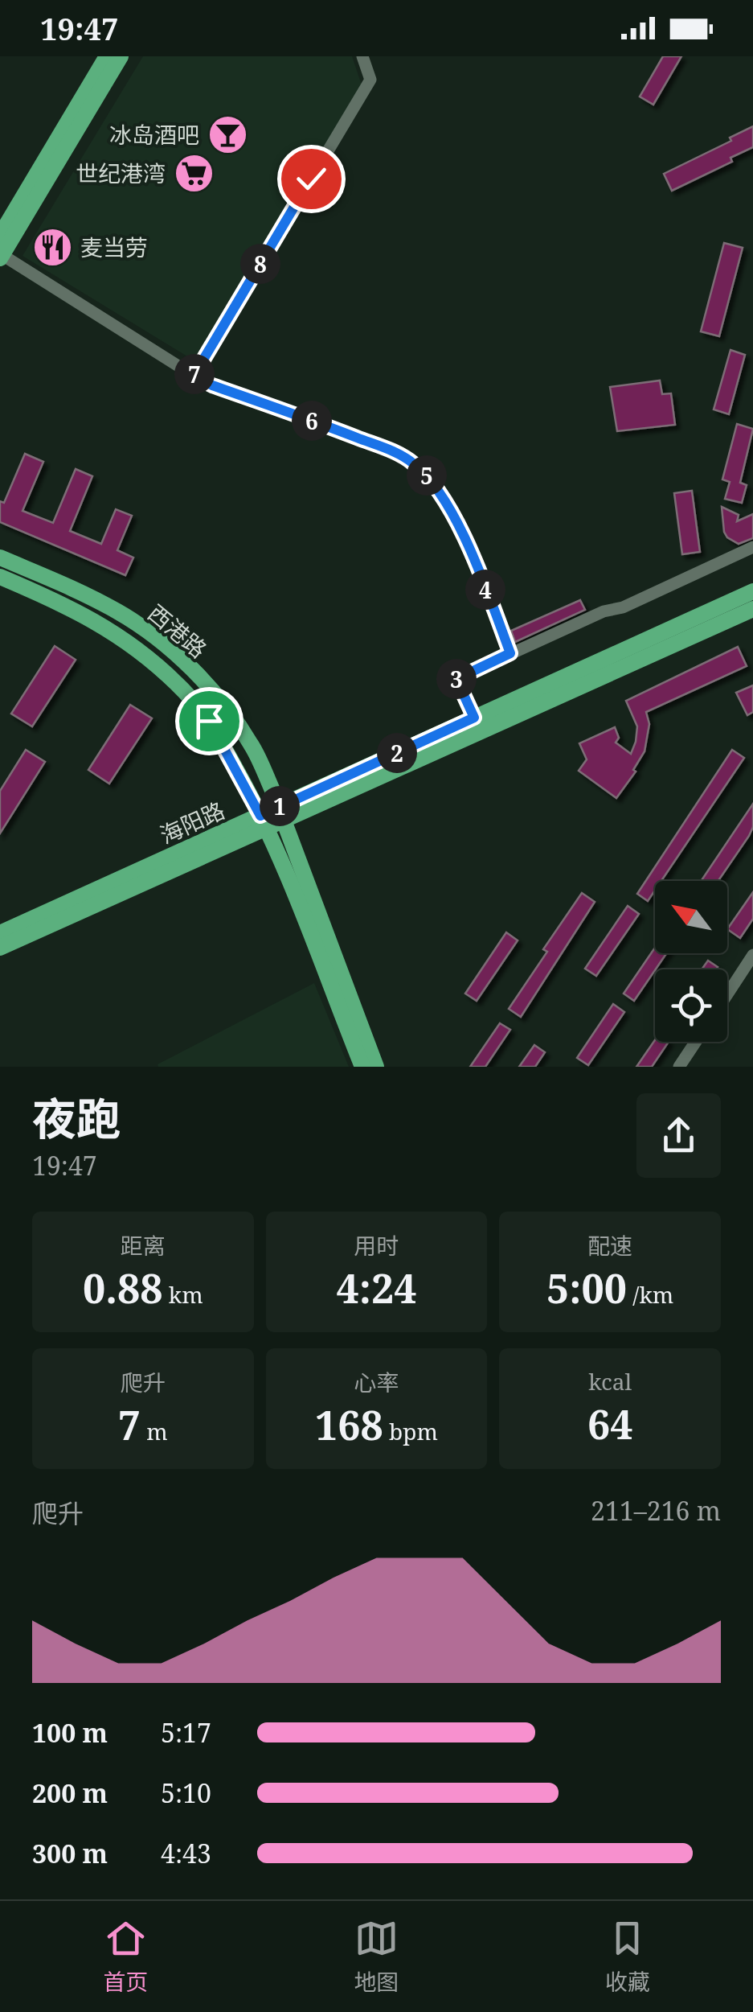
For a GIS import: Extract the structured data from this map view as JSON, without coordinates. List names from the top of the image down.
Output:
{
  "streets": {
    "main road": ["西港路", "海阳路"]
  },
  "crossings": [
    ["西港路", "海阳路"]
  ],
  "places": {
    "bar": ["冰岛酒吧"],
    "supermarket": ["世纪港湾"],
    "restaurant": ["麦当劳"]
  },
  "north": "top left",
  "page": {
    "status": "19:47",
    "pins": [
      "8",
      "7",
      "6",
      "5",
      "4",
      "3",
      "2",
      "1"
    ],
    "heading": ["夜跑", "19:47"],
    "stats": [
      ["距离", "0.88 km"],
      ["用时", "4:24"],
      ["配速", "5:00 /km"],
      ["爬升", "7 m"],
      ["心率", "168 bpm"],
      ["kcal", "64"]
    ],
    "chart": ["爬升", "211–216 m"],
    "list": [
      {
        "name": "100 m",
        "note": "5:17"
      },
      {
        "name": "200 m",
        "note": "5:10"
      },
      {
        "name": "300 m",
        "note": "4:43"
      }
    ],
    "tabs": ["首页", "地图", "收藏"]
  }
}
